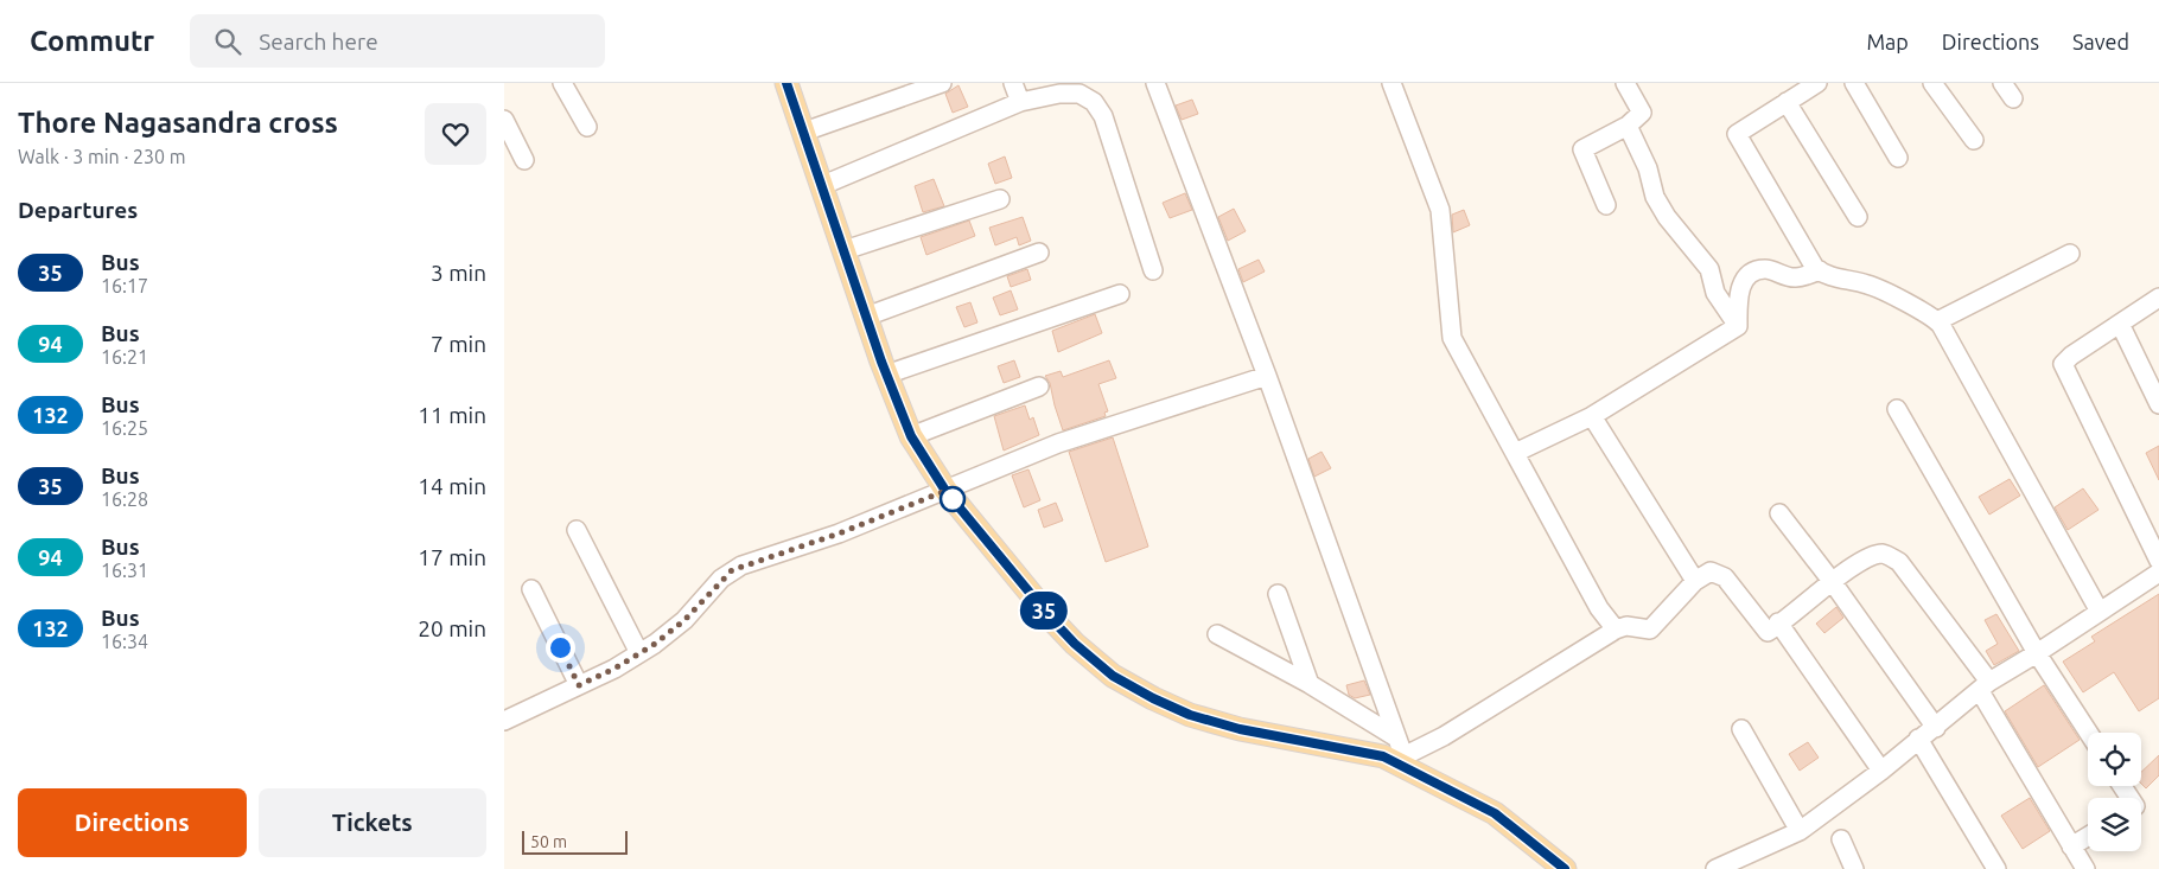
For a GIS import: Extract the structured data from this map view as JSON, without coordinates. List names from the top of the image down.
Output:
{
  "lines": ["bus line 35"],
  "scale_bar": "50 m",
  "page": {
    "header": "Commutr",
    "search": "Search here",
    "nav": ["Map", "Directions", "Saved"],
    "heading": [
      ["Thore Nagasandra cross", "Walk · 3 min · 230 m"],
      "Departures"
    ],
    "on_map": "35",
    "list": [
      {
        "mark": "35",
        "name": "Bus",
        "note": "16:17",
        "value": "3 min"
      },
      {
        "mark": "94",
        "name": "Bus",
        "note": "16:21",
        "value": "7 min"
      },
      {
        "mark": "132",
        "name": "Bus",
        "note": "16:25",
        "value": "11 min"
      },
      {
        "mark": "35",
        "name": "Bus",
        "note": "16:28",
        "value": "14 min"
      },
      {
        "mark": "94",
        "name": "Bus",
        "note": "16:31",
        "value": "17 min"
      },
      {
        "mark": "132",
        "name": "Bus",
        "note": "16:34",
        "value": "20 min"
      }
    ],
    "buttons": ["Directions", "Tickets"],
    "scale": "50 m"
  }
}
